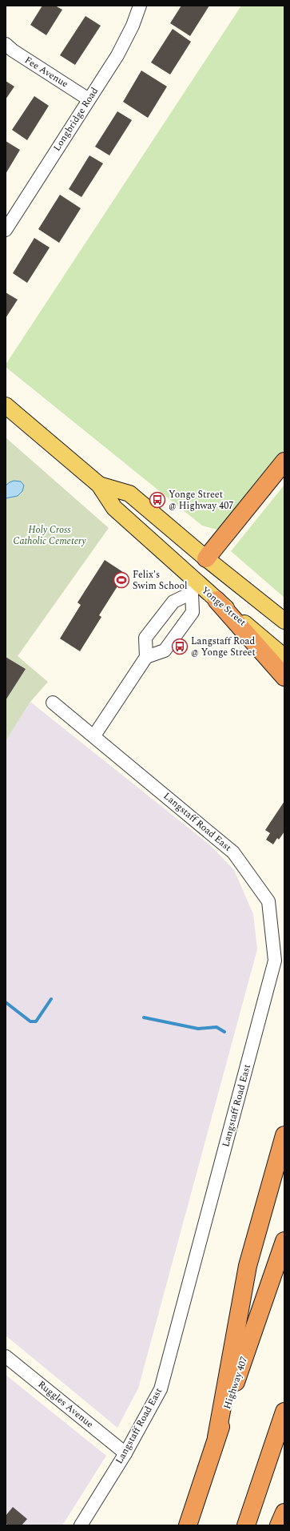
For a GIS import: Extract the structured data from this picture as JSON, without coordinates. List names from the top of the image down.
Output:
{
  "streets": {
    "highway": ["Highway 407"],
    "main road": ["Yonge Street"],
    "street": [
      "Fee Avenue",
      "Longbridge Road",
      "Langstaff Road East",
      "Ruggles Avenue"
    ]
  },
  "crossings": [
    ["Fee Avenue", "Longbridge Road"],
    ["Langstaff Road East", "Ruggles Avenue"]
  ],
  "parks": ["Holy Cross Catholic Cemetery"],
  "places": {
    "bus stop": ["Yonge Street @ Highway 407", "Langstaff Road @ Yonge Street"],
    "sports": ["Felix's Swim School"]
  }
}
